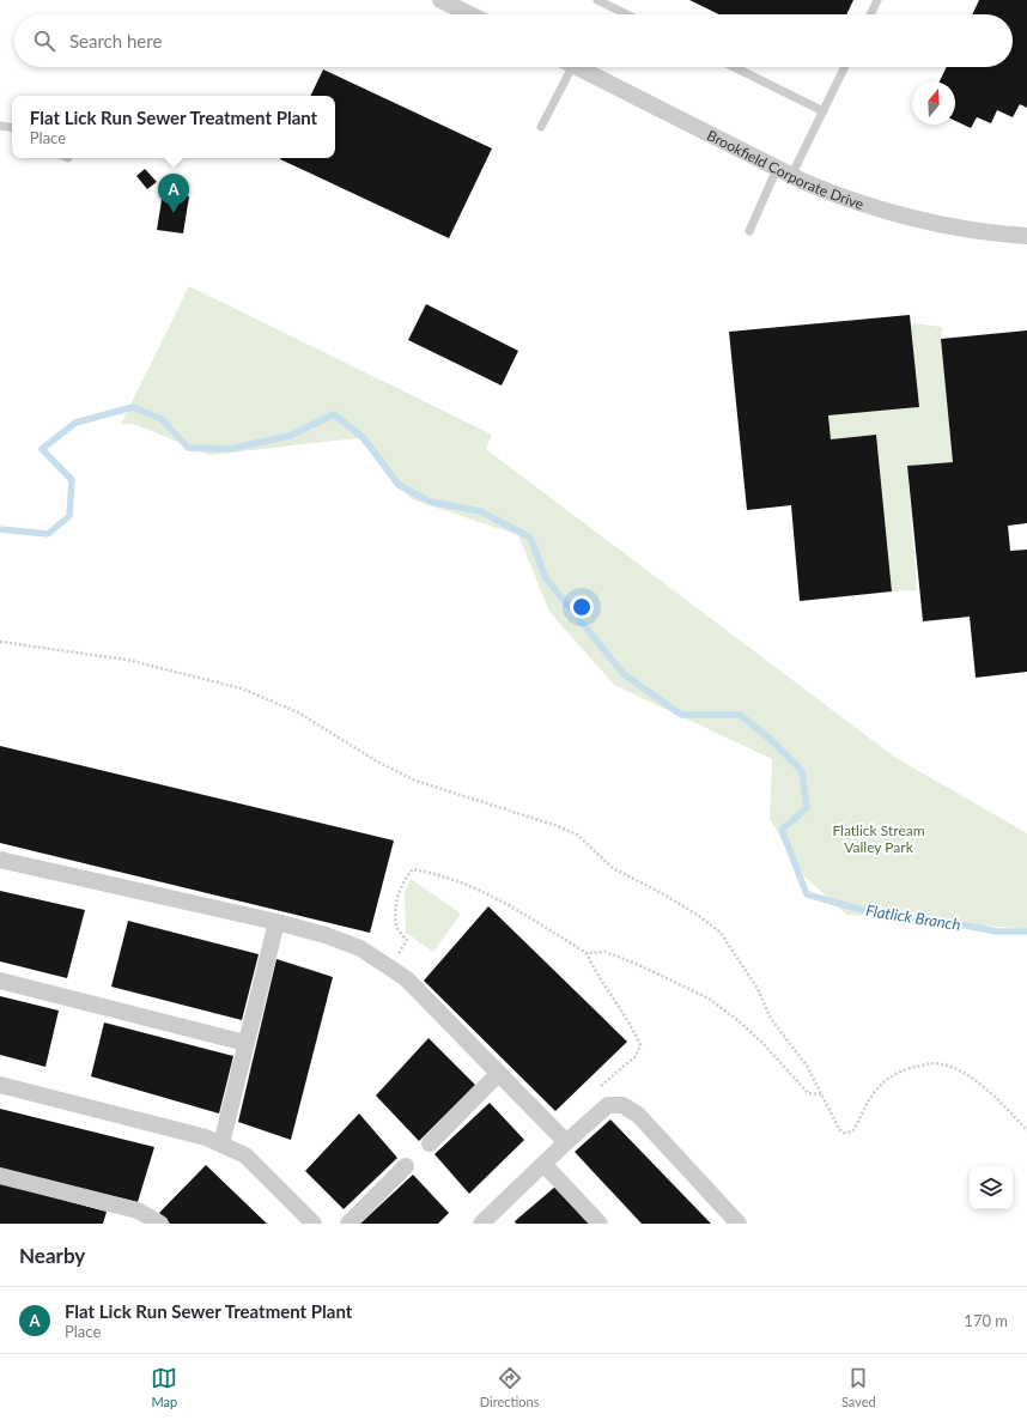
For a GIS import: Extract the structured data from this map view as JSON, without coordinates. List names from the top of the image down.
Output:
{
  "streets": {
    "street": ["Brookfield Corporate Drive"]
  },
  "water": ["Flatlick Branch"],
  "parks": ["Flatlick Stream Valley Park"],
  "north": "top",
  "page": {
    "search": "Search here",
    "popup": ["Flat Lick Run Sewer Treatment Plant", "Place"],
    "pins": "A",
    "heading": "Nearby",
    "list": [
      {
        "mark": "A",
        "name": "Flat Lick Run Sewer Treatment Plant",
        "note": "Place",
        "value": "170 m"
      }
    ],
    "nav": ["Map", "Directions", "Saved"]
  }
}
